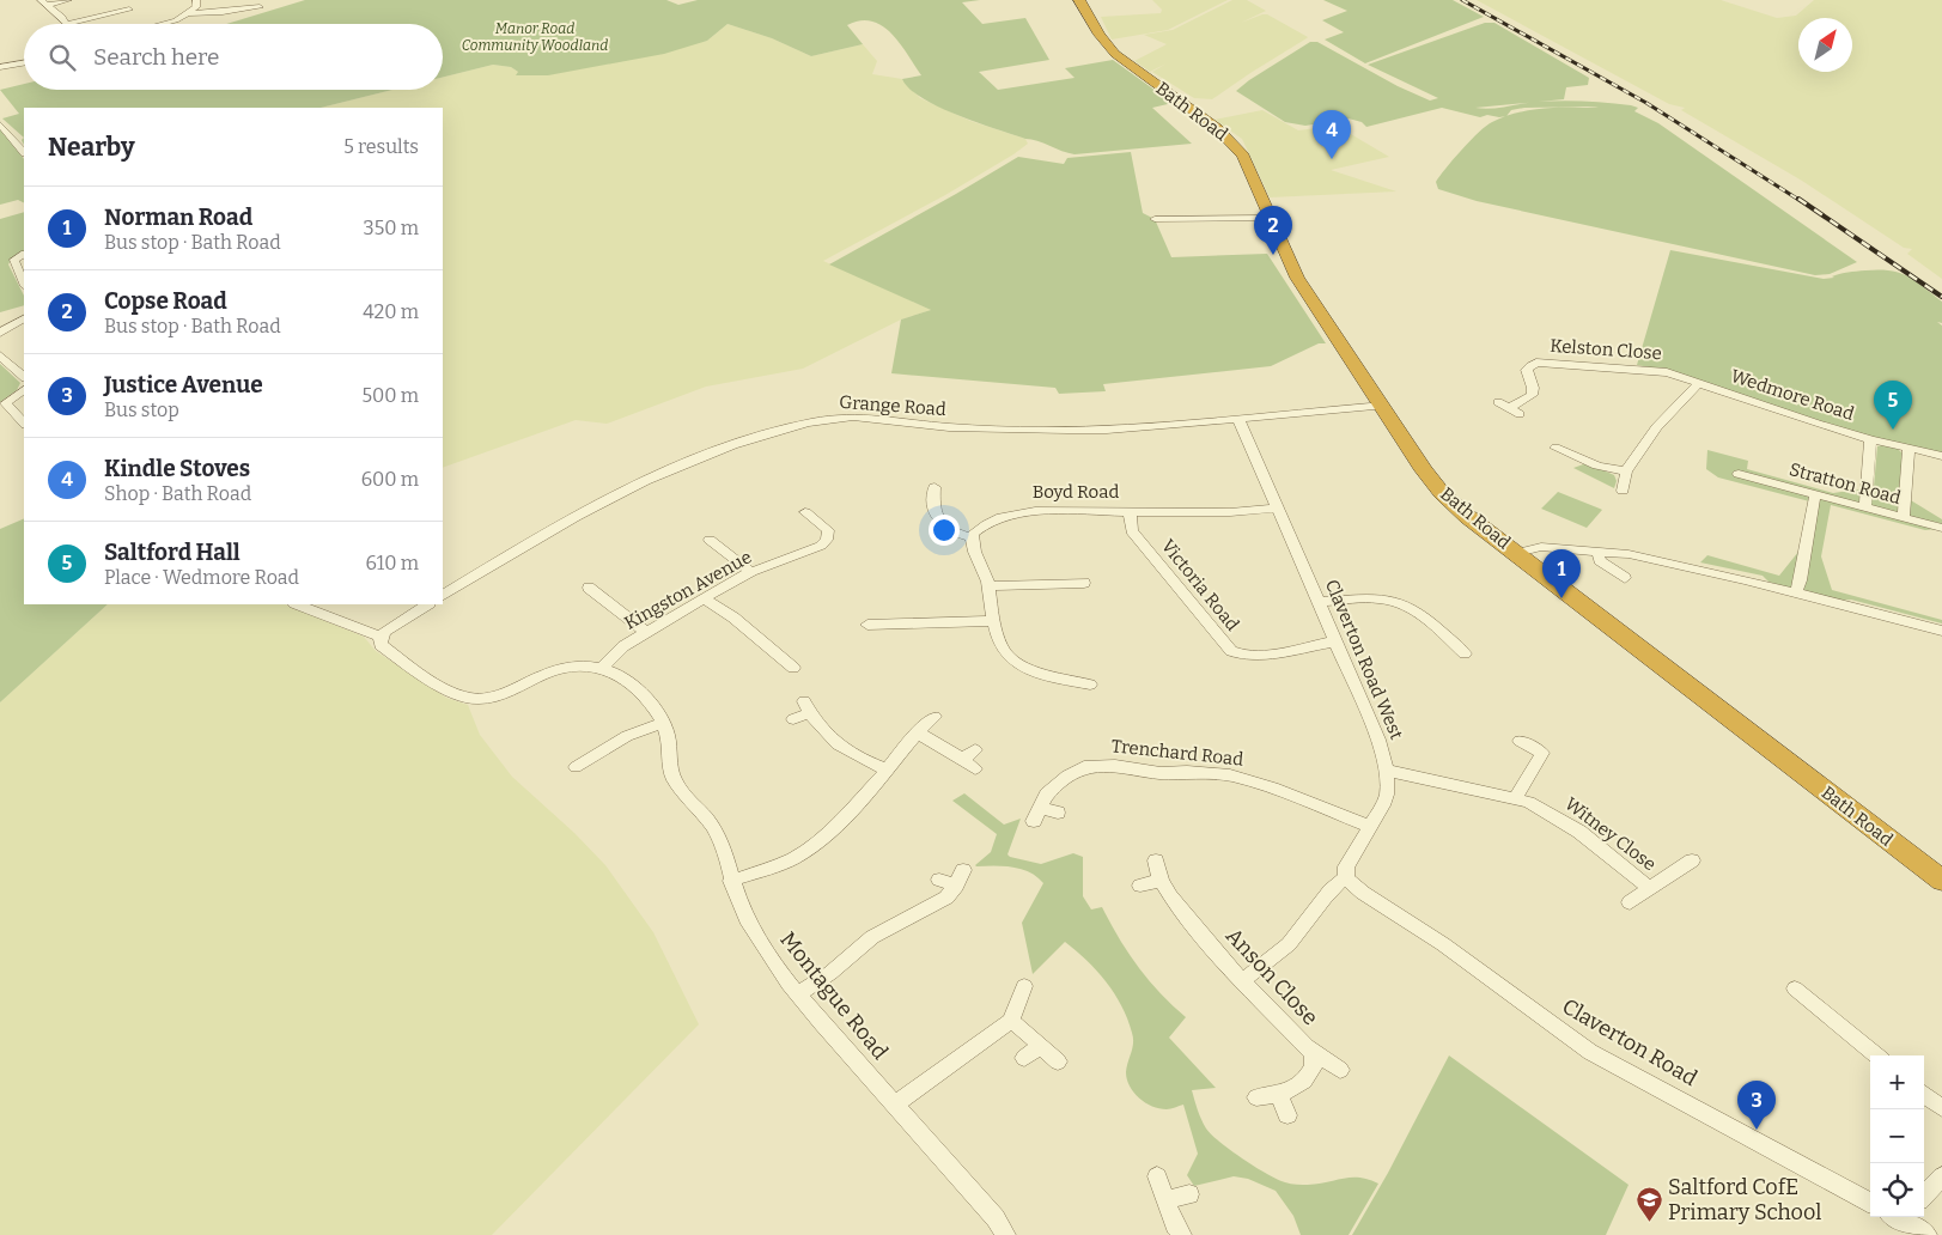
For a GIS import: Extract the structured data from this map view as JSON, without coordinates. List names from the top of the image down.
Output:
{
  "streets": {
    "highway": ["Bath Road"],
    "street": [
      "Kelston Close",
      "Wedmore Road",
      "Grange Road",
      "Stratton Road",
      "Boyd Road",
      "Victoria Road",
      "Kingston Avenue",
      "Claverton Road West",
      "Trenchard Road",
      "Witney Close",
      "Anson Close",
      "Montague Road",
      "Claverton Road"
    ]
  },
  "crossings": [
    ["Bath Road", "Grange Road"],
    ["Kelston Close", "Wedmore Road"],
    ["Grange Road", "Claverton Road West"],
    ["Boyd Road", "Victoria Road"],
    ["Boyd Road", "Claverton Road West"],
    ["Victoria Road", "Claverton Road West"],
    ["Kingston Avenue", "Montague Road"],
    ["Claverton Road West", "Trenchard Road"],
    ["Claverton Road West", "Witney Close"],
    ["Claverton Road West", "Claverton Road"]
  ],
  "parks": ["Manor Road Community Woodland"],
  "places": {
    "school or university": ["Saltford CofE Primary School"]
  },
  "north": "top right",
  "page": {
    "search": "Search here",
    "heading": ["Nearby", "5 results"],
    "pins": [
      "4",
      "2",
      "5",
      "1",
      "3"
    ],
    "list": [
      {
        "mark": "1",
        "name": "Norman Road",
        "note": "Bus stop · Bath Road",
        "value": "350 m"
      },
      {
        "mark": "2",
        "name": "Copse Road",
        "note": "Bus stop · Bath Road",
        "value": "420 m"
      },
      {
        "mark": "3",
        "name": "Justice Avenue",
        "note": "Bus stop",
        "value": "500 m"
      },
      {
        "mark": "4",
        "name": "Kindle Stoves",
        "note": "Shop · Bath Road",
        "value": "600 m"
      },
      {
        "mark": "5",
        "name": "Saltford Hall",
        "note": "Place · Wedmore Road",
        "value": "610 m"
      }
    ],
    "map_buttons": ["+", "−"]
  }
}
